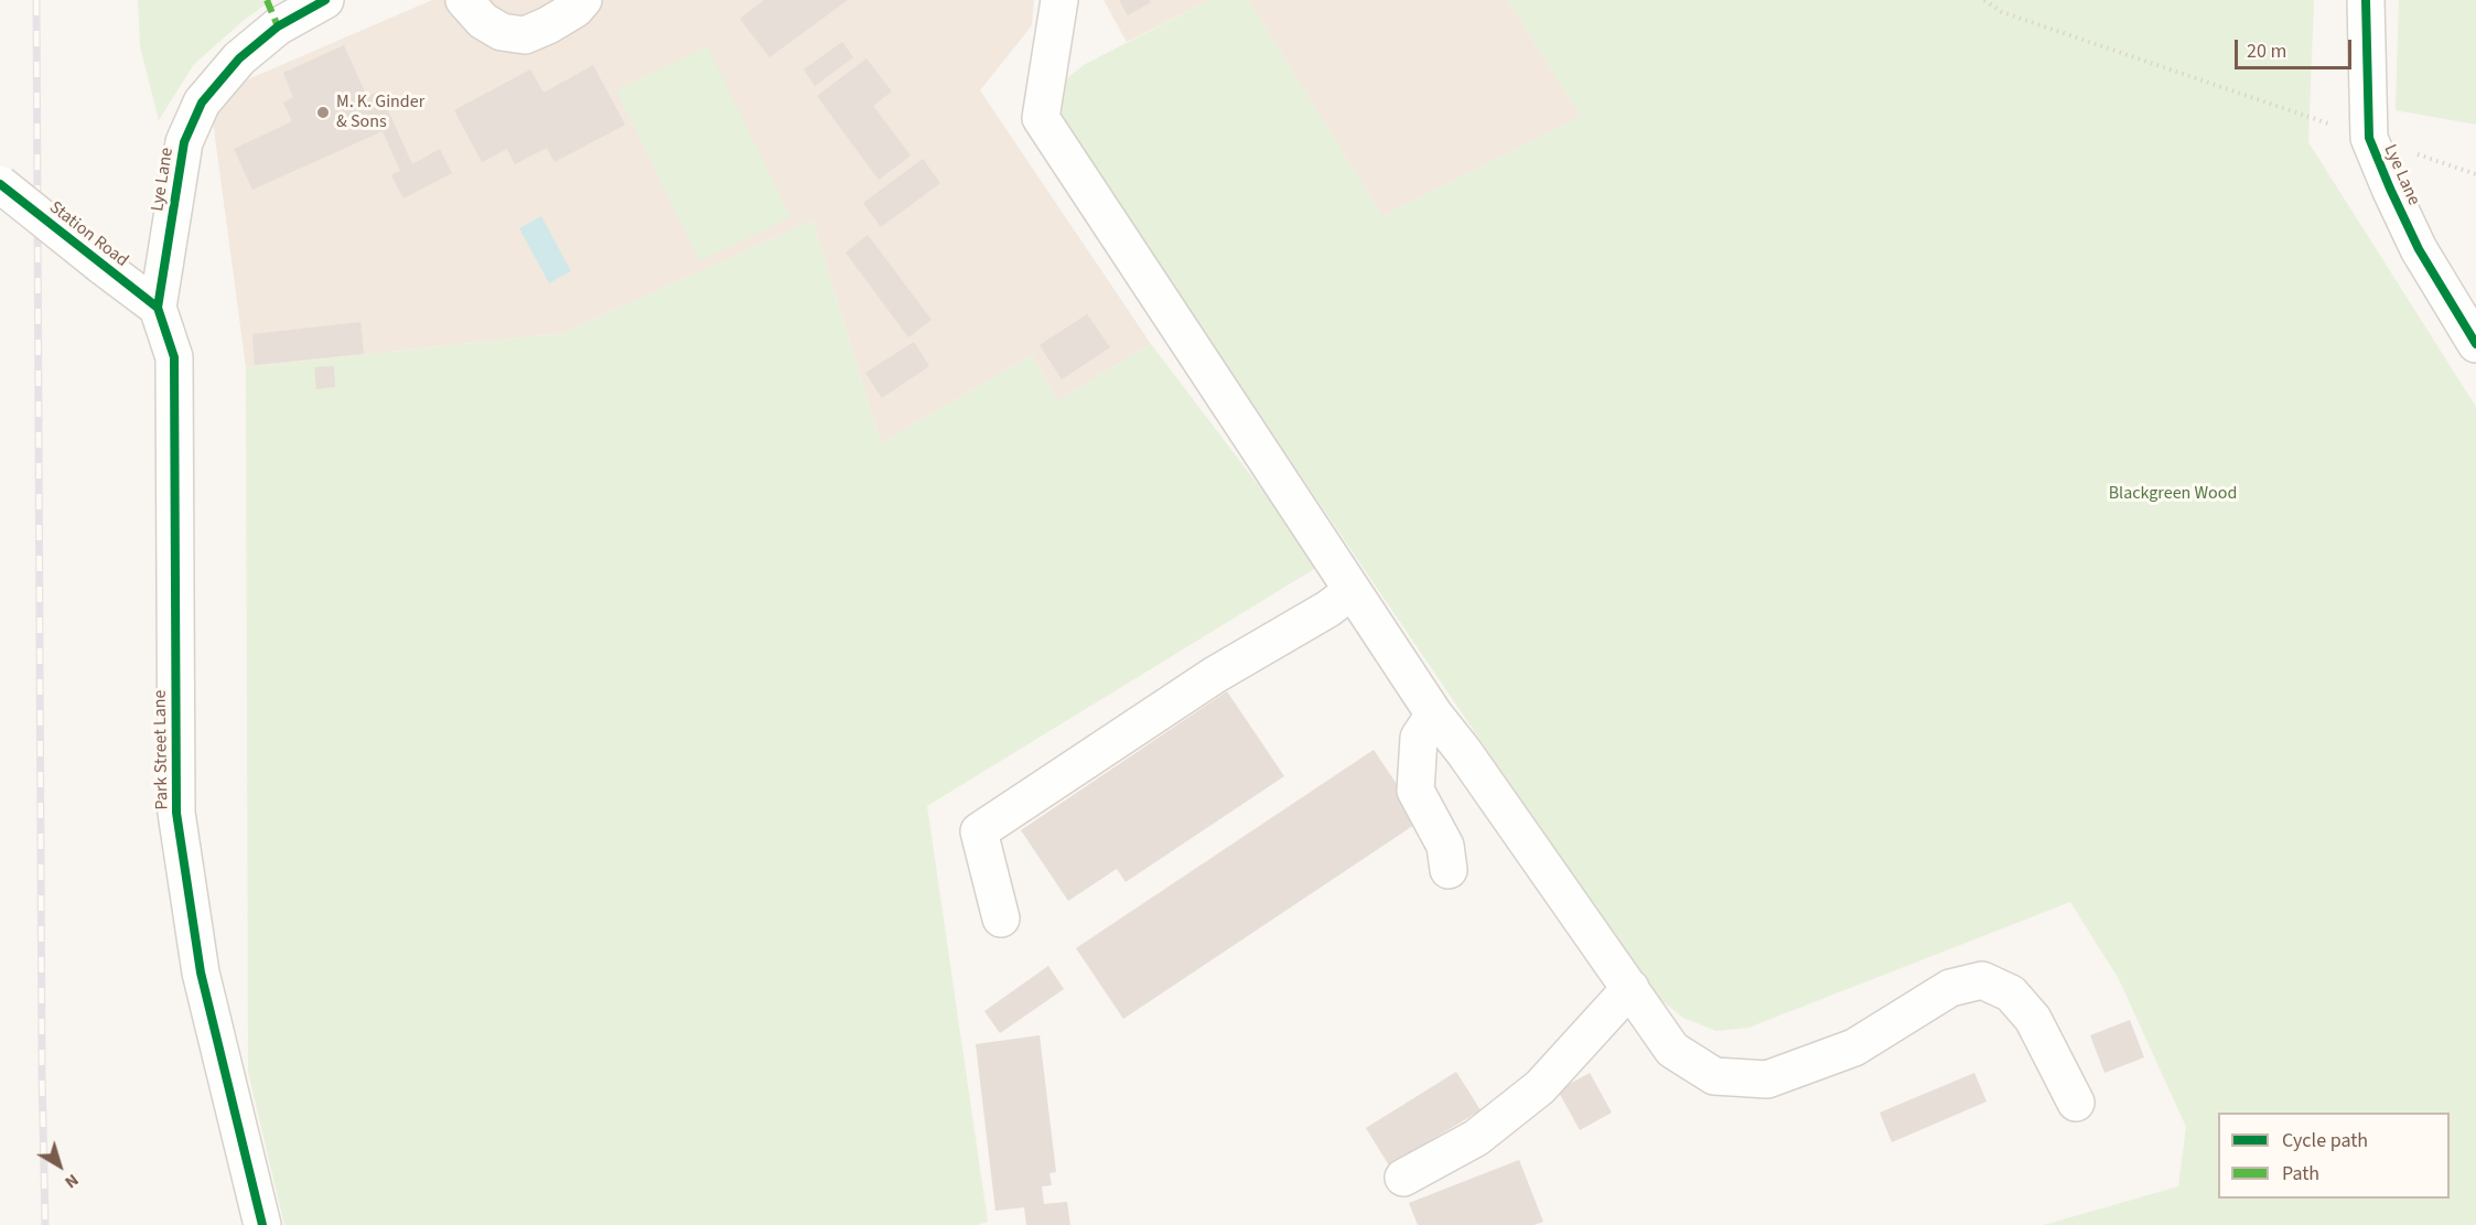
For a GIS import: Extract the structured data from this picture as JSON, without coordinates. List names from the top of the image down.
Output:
{
  "streets": {
    "street": ["Lye Lane", "Station Road", "Park Street Lane"]
  },
  "crossings": [
    ["Lye Lane", "Station Road"],
    ["Lye Lane", "Park Street Lane"],
    ["Station Road", "Park Street Lane"]
  ],
  "parks": ["Blackgreen Wood"],
  "places": ["M. K. Ginder & Sons"],
  "legend": ["Cycle path", "Path"],
  "scale_bar": "20 m",
  "north": "bottom right"
}
